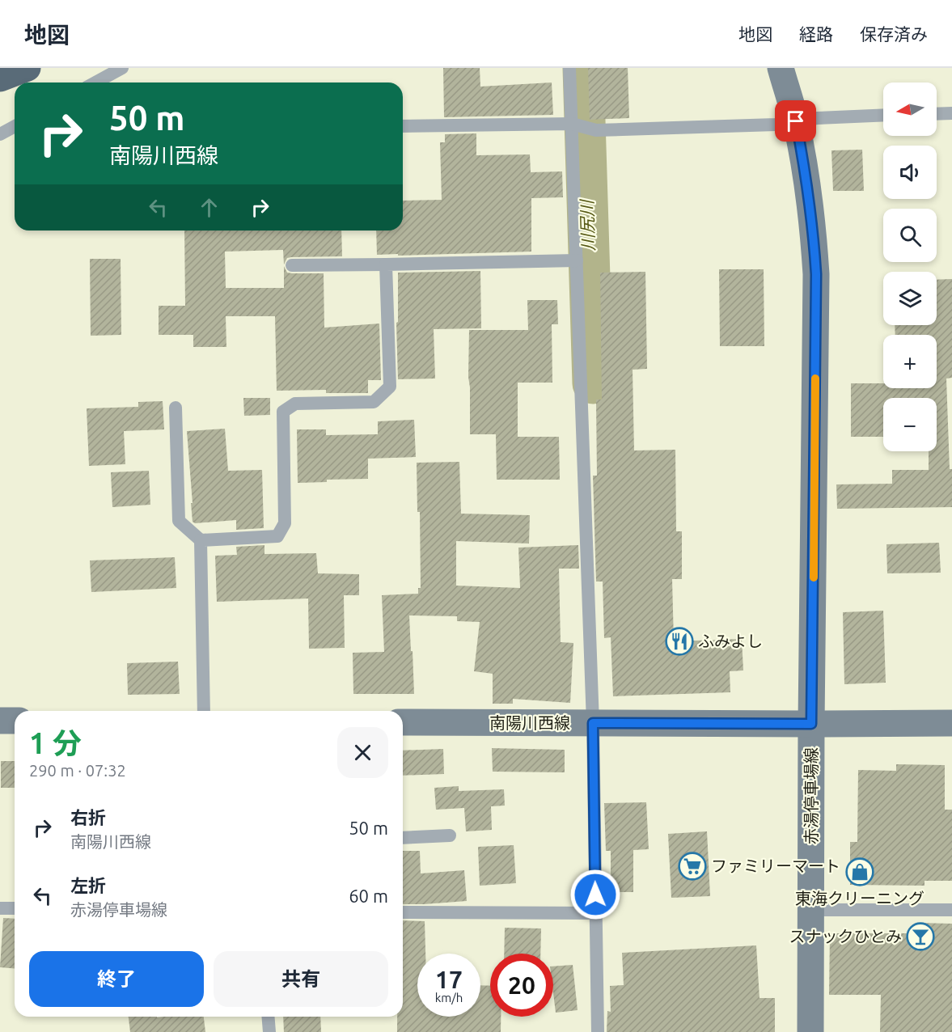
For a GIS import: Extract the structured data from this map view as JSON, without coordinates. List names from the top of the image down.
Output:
{
  "streets": {
    "main road": ["南陽川西線", "赤湯停車場線"]
  },
  "crossings": [
    ["南陽川西線", "赤湯停車場線"]
  ],
  "water": ["川尻川"],
  "places": {
    "restaurant": ["ふみよし"],
    "supermarket": ["ファミリーマート"],
    "shop": ["東海クリーニング"],
    "bar": ["スナックひとみ"]
  },
  "north": "left",
  "page": {
    "header": "地図",
    "nav": ["地図", "経路", "保存済み"],
    "map_buttons": ["+", "−"],
    "turn": ["50 m", "南陽川西線"],
    "heading": ["1 分", "290 m · 07:32"],
    "list": [
      {
        "name": "右折",
        "note": "南陽川西線",
        "value": "50 m"
      },
      {
        "name": "左折",
        "note": "赤湯停車場線",
        "value": "60 m"
      }
    ],
    "buttons": ["終了", "共有"],
    "speed": "17 km/h",
    "limit": "20"
  }
}
